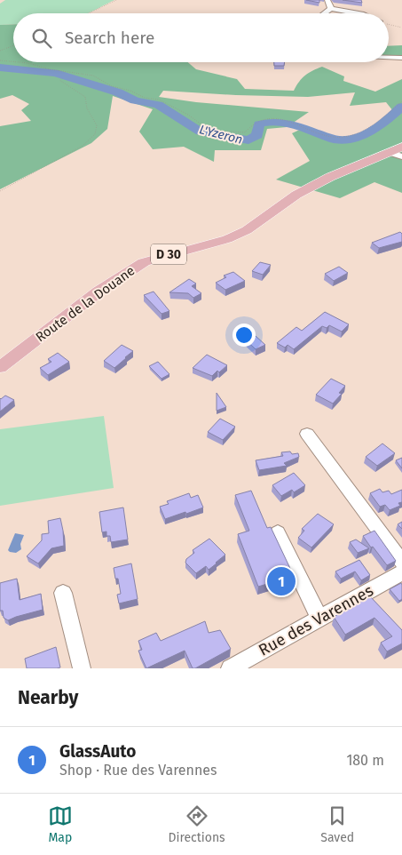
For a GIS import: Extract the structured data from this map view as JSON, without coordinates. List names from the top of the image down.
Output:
{
  "streets": {
    "main road": ["D 30", "Route de la Douane"],
    "street": ["Rue des Varennes"]
  },
  "water": ["L'Yzeron"],
  "page": {
    "search": "Search here",
    "pins": "1",
    "heading": "Nearby",
    "list": [
      {
        "mark": "1",
        "name": "GlassAuto",
        "note": "Shop · Rue des Varennes",
        "value": "180 m"
      }
    ],
    "nav": ["Map", "Directions", "Saved"]
  }
}
